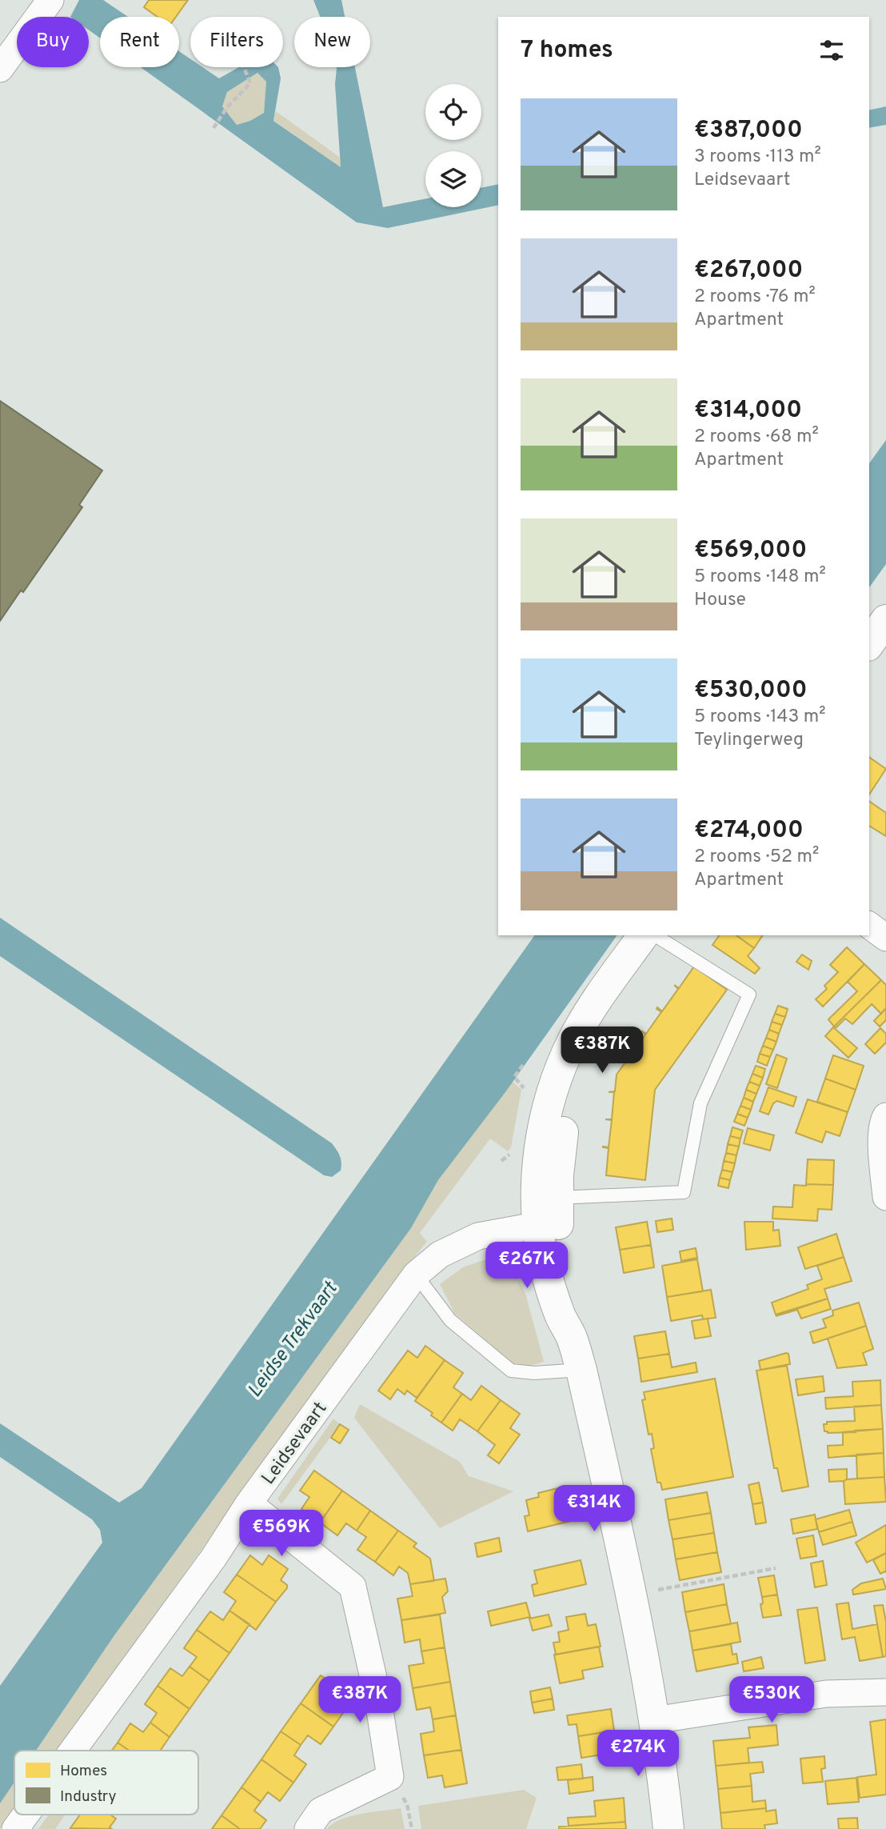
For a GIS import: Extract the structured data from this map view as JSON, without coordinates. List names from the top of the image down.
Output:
{
  "streets": {
    "street": ["Leidsevaart"]
  },
  "water": ["Leidse Trekvaart"],
  "legend": ["Homes", "Industry"],
  "page": {
    "chip": [
      "Buy",
      "Rent",
      "Filters",
      "New"
    ],
    "heading": "7 homes",
    "list": [
      {
        "name": "€387,000",
        "note": "3 rooms · 113 m² · Leidsevaart"
      },
      {
        "name": "€267,000",
        "note": "2 rooms · 76 m² · Apartment"
      },
      {
        "name": "€314,000",
        "note": "2 rooms · 68 m² · Apartment"
      },
      {
        "name": "€569,000",
        "note": "5 rooms · 148 m² · House"
      },
      {
        "name": "€530,000",
        "note": "5 rooms · 143 m² · Teylingerweg"
      },
      {
        "name": "€274,000",
        "note": "2 rooms · 52 m² · Apartment"
      }
    ],
    "price": [
      "€387K",
      "€267K",
      "€314K",
      "€569K",
      "€387K",
      "€530K",
      "€274K"
    ]
  }
}
